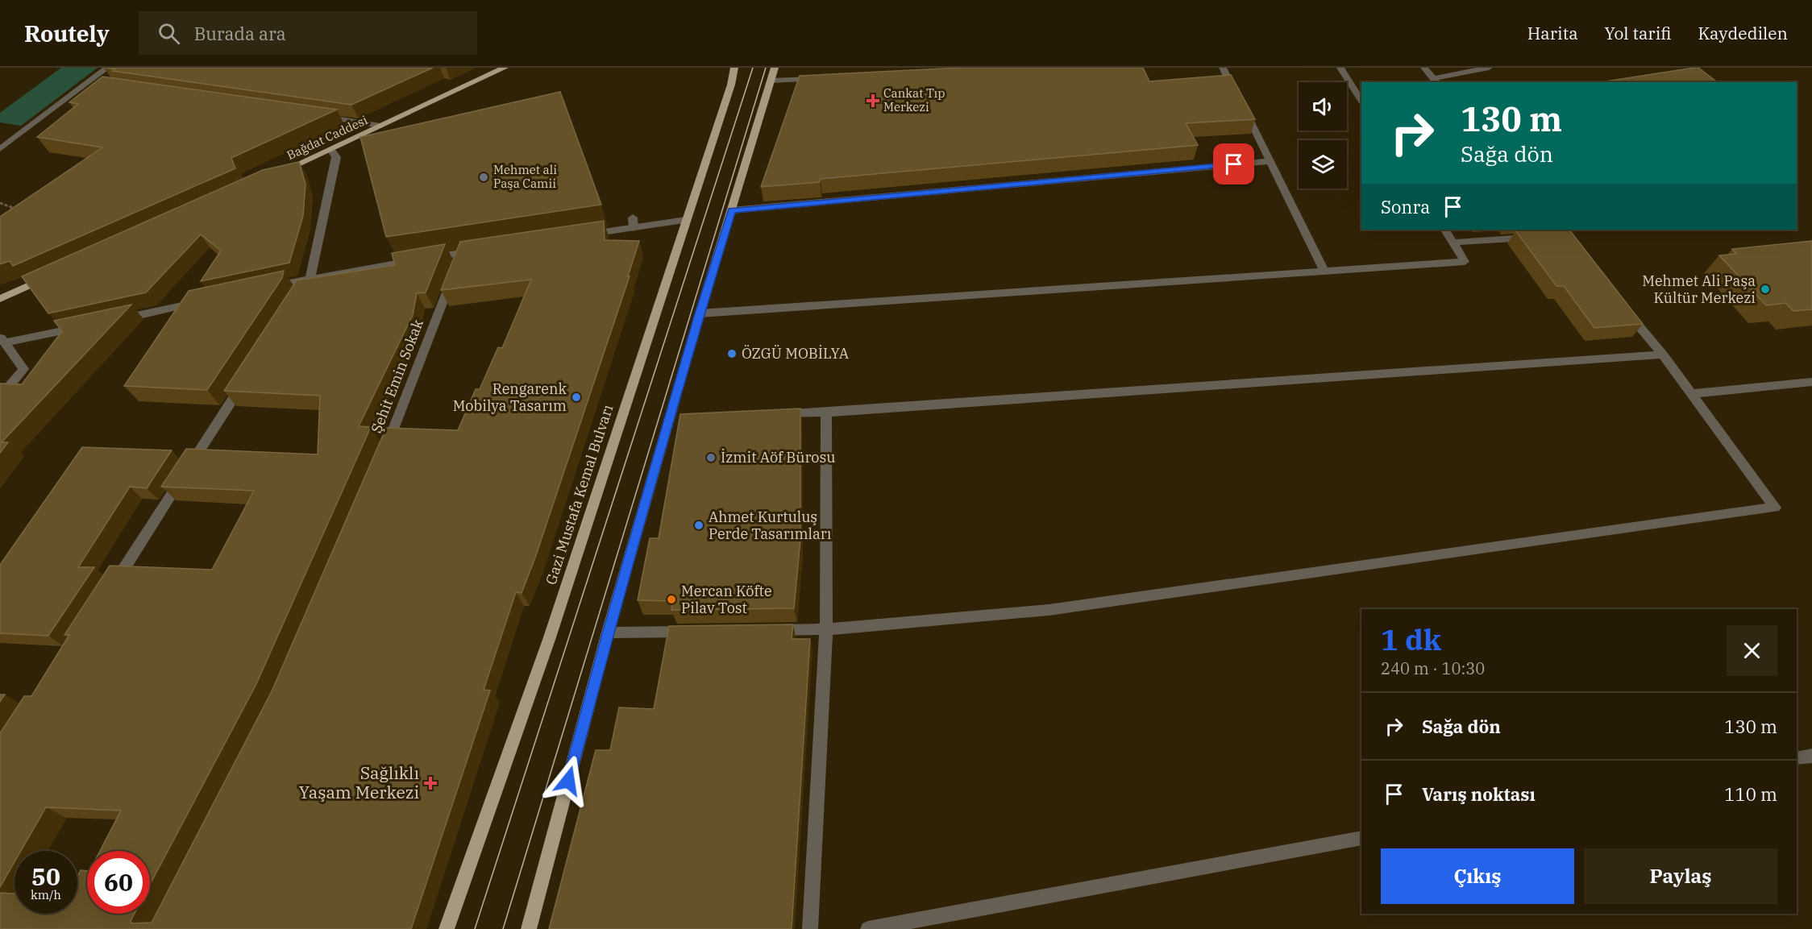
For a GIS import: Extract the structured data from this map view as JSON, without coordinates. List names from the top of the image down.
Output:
{
  "streets": {
    "main road": ["Bağdat Caddesi", "Gazi Mustafa Kemal Bulvarı"],
    "street": ["Şehit Emin Sokak"]
  },
  "places": {
    "health": ["Cankat Tıp Merkezi", "Sağlıklı Yaşam Merkezi"],
    "other": [
      "Mehmet ali Paşa Camii",
      "Mehmet Ali Paşa Kültür Merkezi",
      "ÖZGÜ MOBİLYA",
      "Rengarenk Mobilya Tasarım",
      "İzmit Aöf Bürosu",
      "Ahmet Kurtuluş Perde Tasarımları",
      "Mercan Köfte Pilav Tost"
    ]
  },
  "page": {
    "header": "Routely",
    "search": "Burada ara",
    "nav": ["Harita", "Yol tarifi", "Kaydedilen"],
    "turn": ["130 m", "Sağa dön"],
    "then": "Sonra",
    "heading": ["1 dk", "240 m · 10:30"],
    "list": [
      {
        "name": "Sağa dön",
        "value": "130 m"
      },
      {
        "name": "Varış noktası",
        "value": "110 m"
      }
    ],
    "buttons": ["Çıkış", "Paylaş"],
    "speed": "50 km/h",
    "limit": "60"
  }
}
